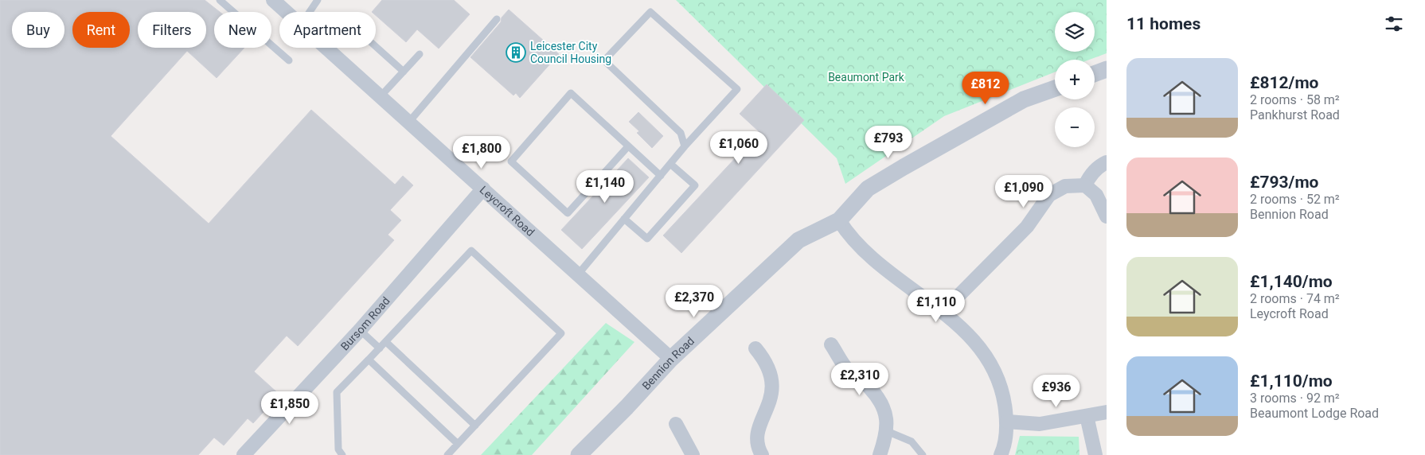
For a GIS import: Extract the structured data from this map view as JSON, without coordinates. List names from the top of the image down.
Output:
{
  "streets": {
    "street": ["Leycroft Road", "Bursom Road", "Bennion Road"]
  },
  "crossings": [
    ["Leycroft Road", "Bursom Road"],
    ["Leycroft Road", "Bennion Road"]
  ],
  "parks": ["Beaumont Park"],
  "places": {
    "building": ["Leicester City Council Housing"]
  },
  "page": {
    "heading": "11 homes",
    "map_buttons": ["+", "−"],
    "chip": [
      "Buy",
      "Rent",
      "Filters",
      "New",
      "Apartment"
    ],
    "list": [
      {
        "name": "£812/mo",
        "note": "2 rooms · 58 m² · Pankhurst Road"
      },
      {
        "name": "£793/mo",
        "note": "2 rooms · 52 m² · Bennion Road"
      },
      {
        "name": "£1,140/mo",
        "note": "2 rooms · 74 m² · Leycroft Road"
      },
      {
        "name": "£1,110/mo",
        "note": "3 rooms · 92 m² · Beaumont Lodge Road"
      }
    ],
    "price": [
      "£812",
      "£793",
      "£1,060",
      "£1,800",
      "£1,140",
      "£1,090",
      "£2,370",
      "£1,110",
      "£2,310",
      "£936",
      "£1,850"
    ]
  }
}
